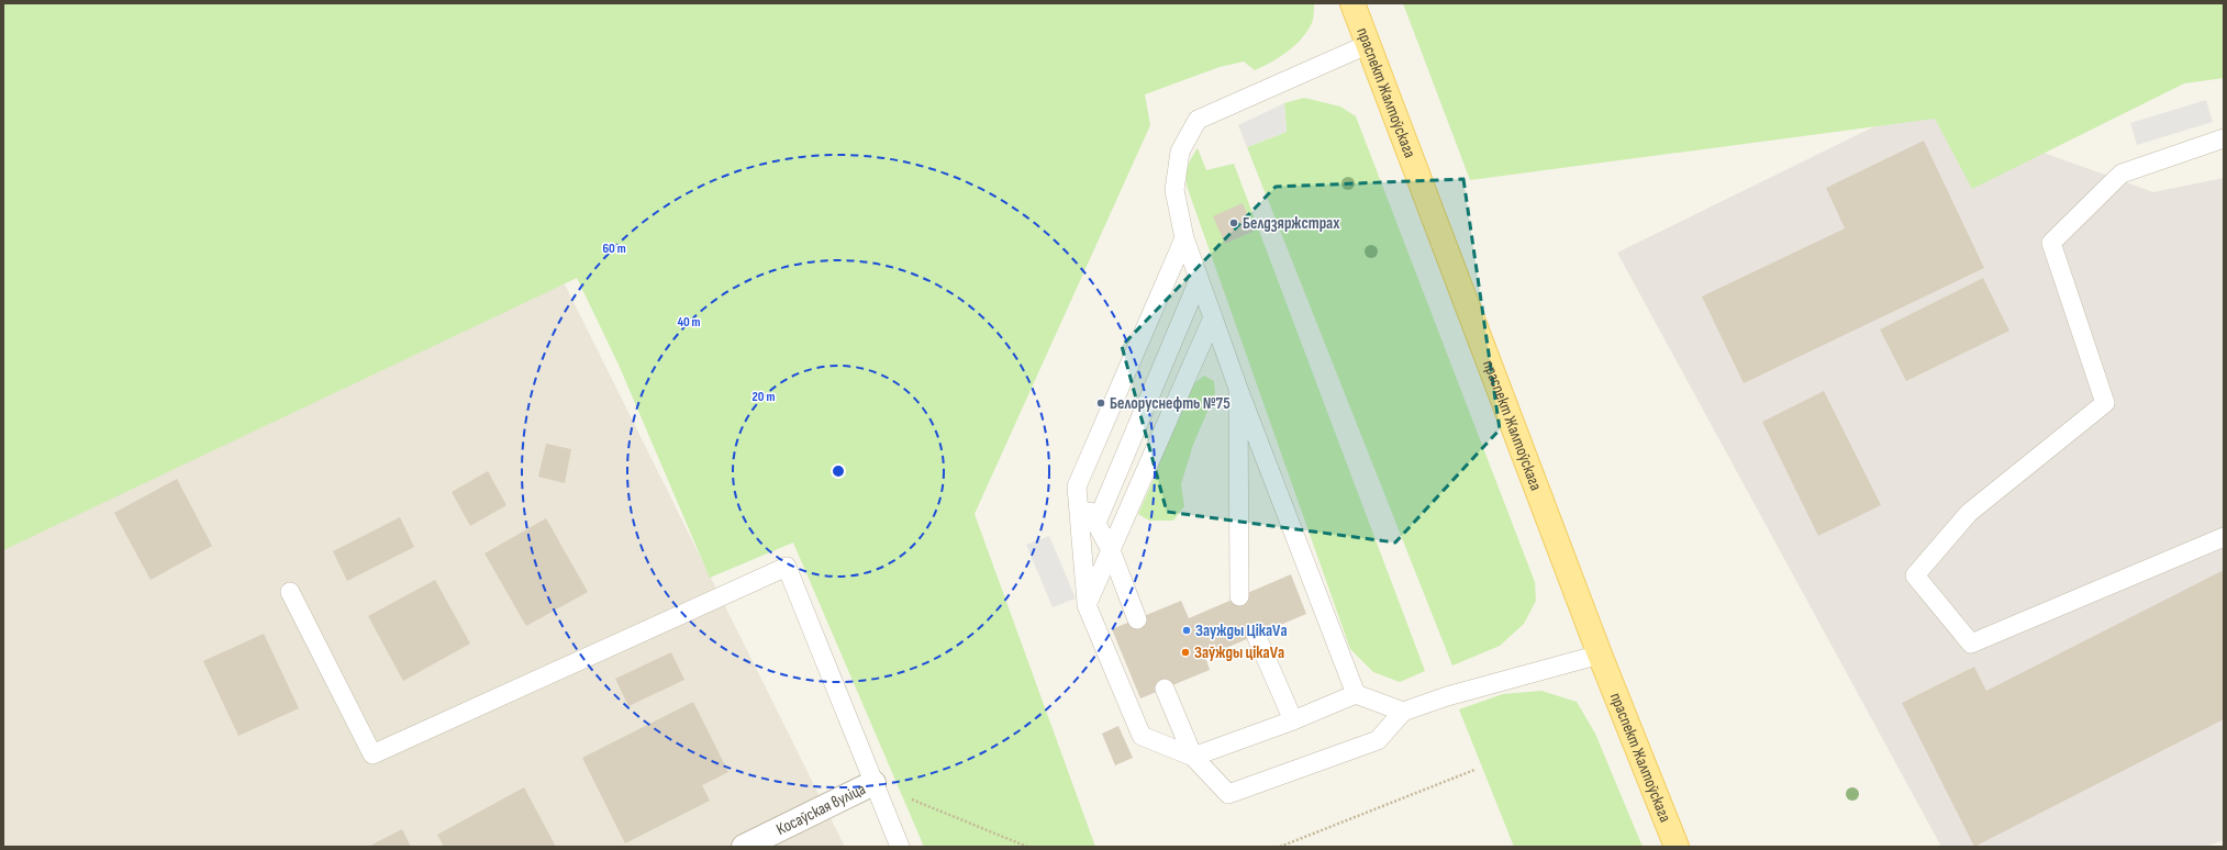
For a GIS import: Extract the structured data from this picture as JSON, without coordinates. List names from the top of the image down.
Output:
{
  "streets": {
    "main road": ["праспект Жалтоўскага"],
    "street": ["Косаўская вуліца"]
  },
  "places": [
    "Белдзяржстрах",
    "Белоруснефть №75",
    "Заужды ЦікаVа",
    "Заўжды цікаVа"
  ],
  "rings": ["60 m", "40 m", "20 m"]
}
